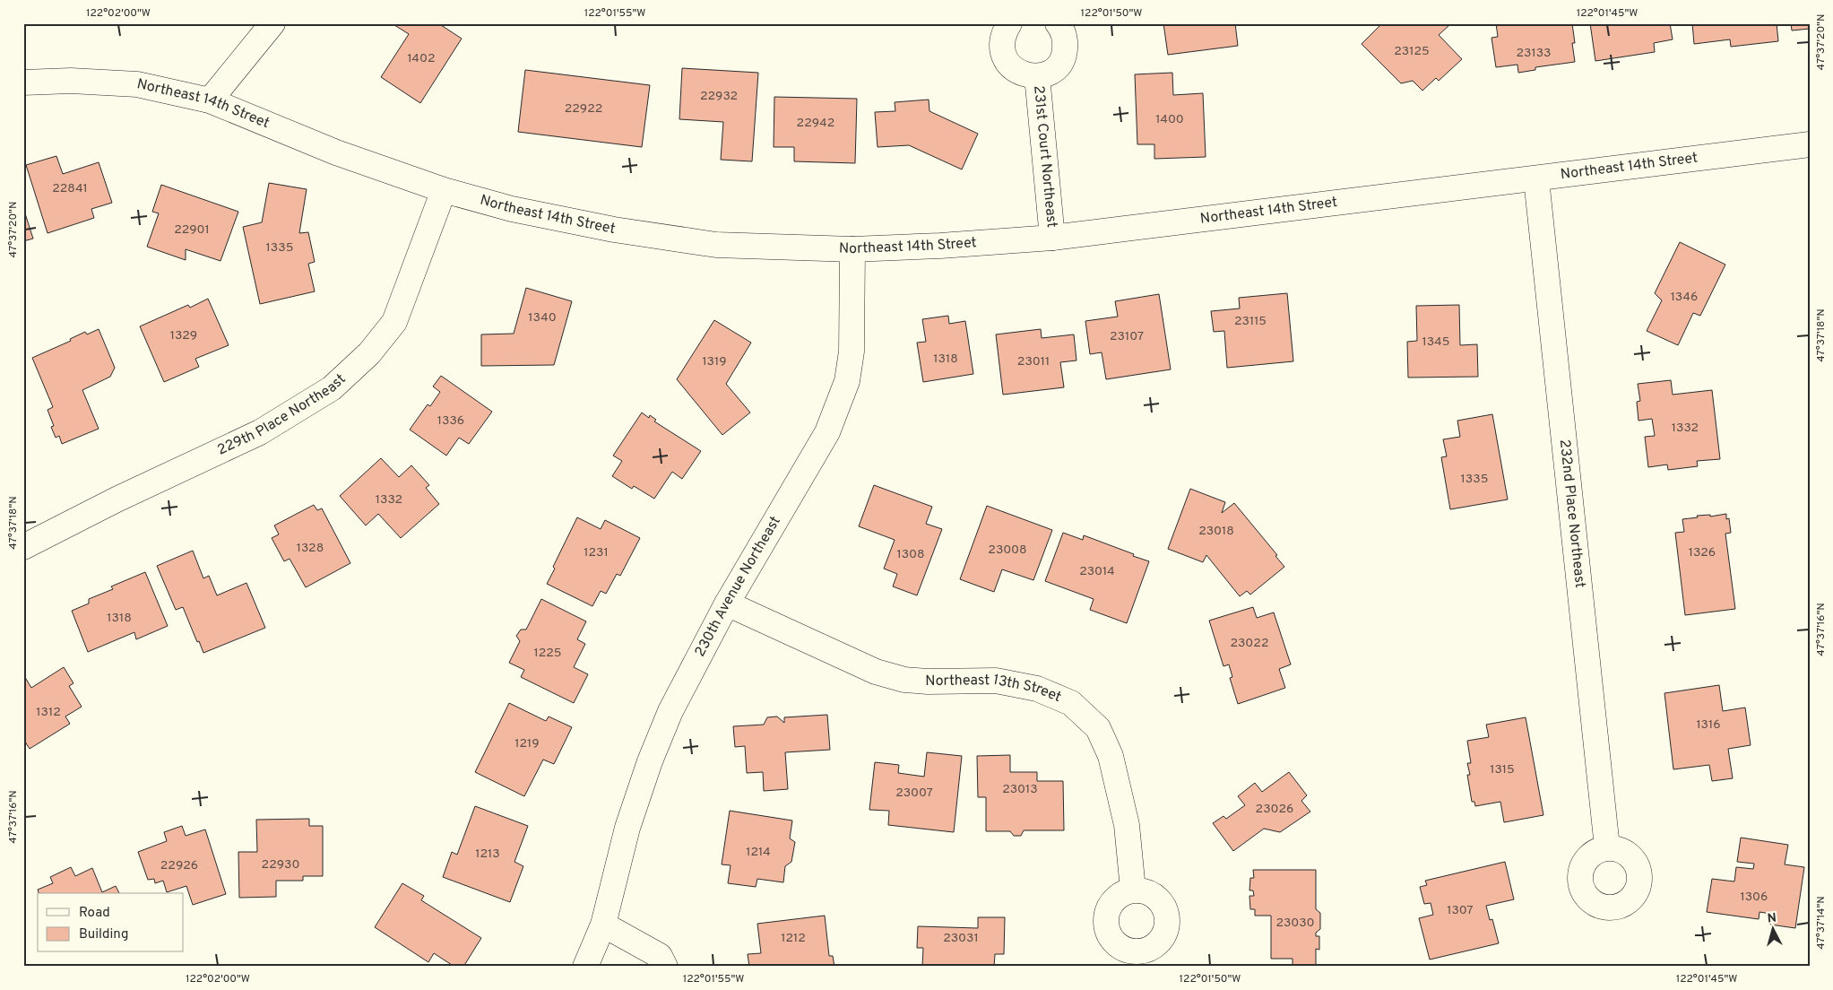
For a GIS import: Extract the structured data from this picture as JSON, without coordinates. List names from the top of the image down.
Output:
{
  "streets": {
    "street": [
      "Northeast 14th Street",
      "231st Court Northeast",
      "229th Place Northeast",
      "232nd Place Northeast",
      "230th Avenue Northeast",
      "Northeast 13th Street"
    ]
  },
  "crossings": [
    ["Northeast 14th Street", "231st Court Northeast"],
    ["Northeast 14th Street", "229th Place Northeast"],
    ["Northeast 14th Street", "232nd Place Northeast"],
    ["Northeast 14th Street", "230th Avenue Northeast"],
    ["230th Avenue Northeast", "Northeast 13th Street"]
  ],
  "house_numbers": [
    "23125",
    "23133",
    "1402",
    "22932",
    "22922",
    "1400",
    "22942",
    "22841",
    "22901",
    "1335",
    "1346",
    "1340",
    "23115",
    "1329",
    "23107",
    "1345",
    "1318",
    "1319",
    "23011",
    "1336",
    "1332",
    "1335",
    "1332",
    "23018",
    "1328",
    "23008",
    "1231",
    "1326",
    "1308",
    "23014",
    "1318",
    "23022",
    "1225",
    "1312",
    "1316",
    "1219",
    "1315",
    "23013",
    "23007",
    "23026",
    "1214",
    "1213",
    "22930",
    "22926",
    "1306",
    "1307",
    "23030",
    "1212",
    "23031"
  ],
  "legend": ["Road", "Building"],
  "north": "top",
  "coordinates": [
    "122°02'00\"W",
    "122°01'55\"W",
    "122°01'50\"W",
    "122°01'45\"W",
    "47°37'20\"N",
    "47°37'18\"N",
    "47°37'16\"N",
    "47°37'14\"N"
  ]
}
